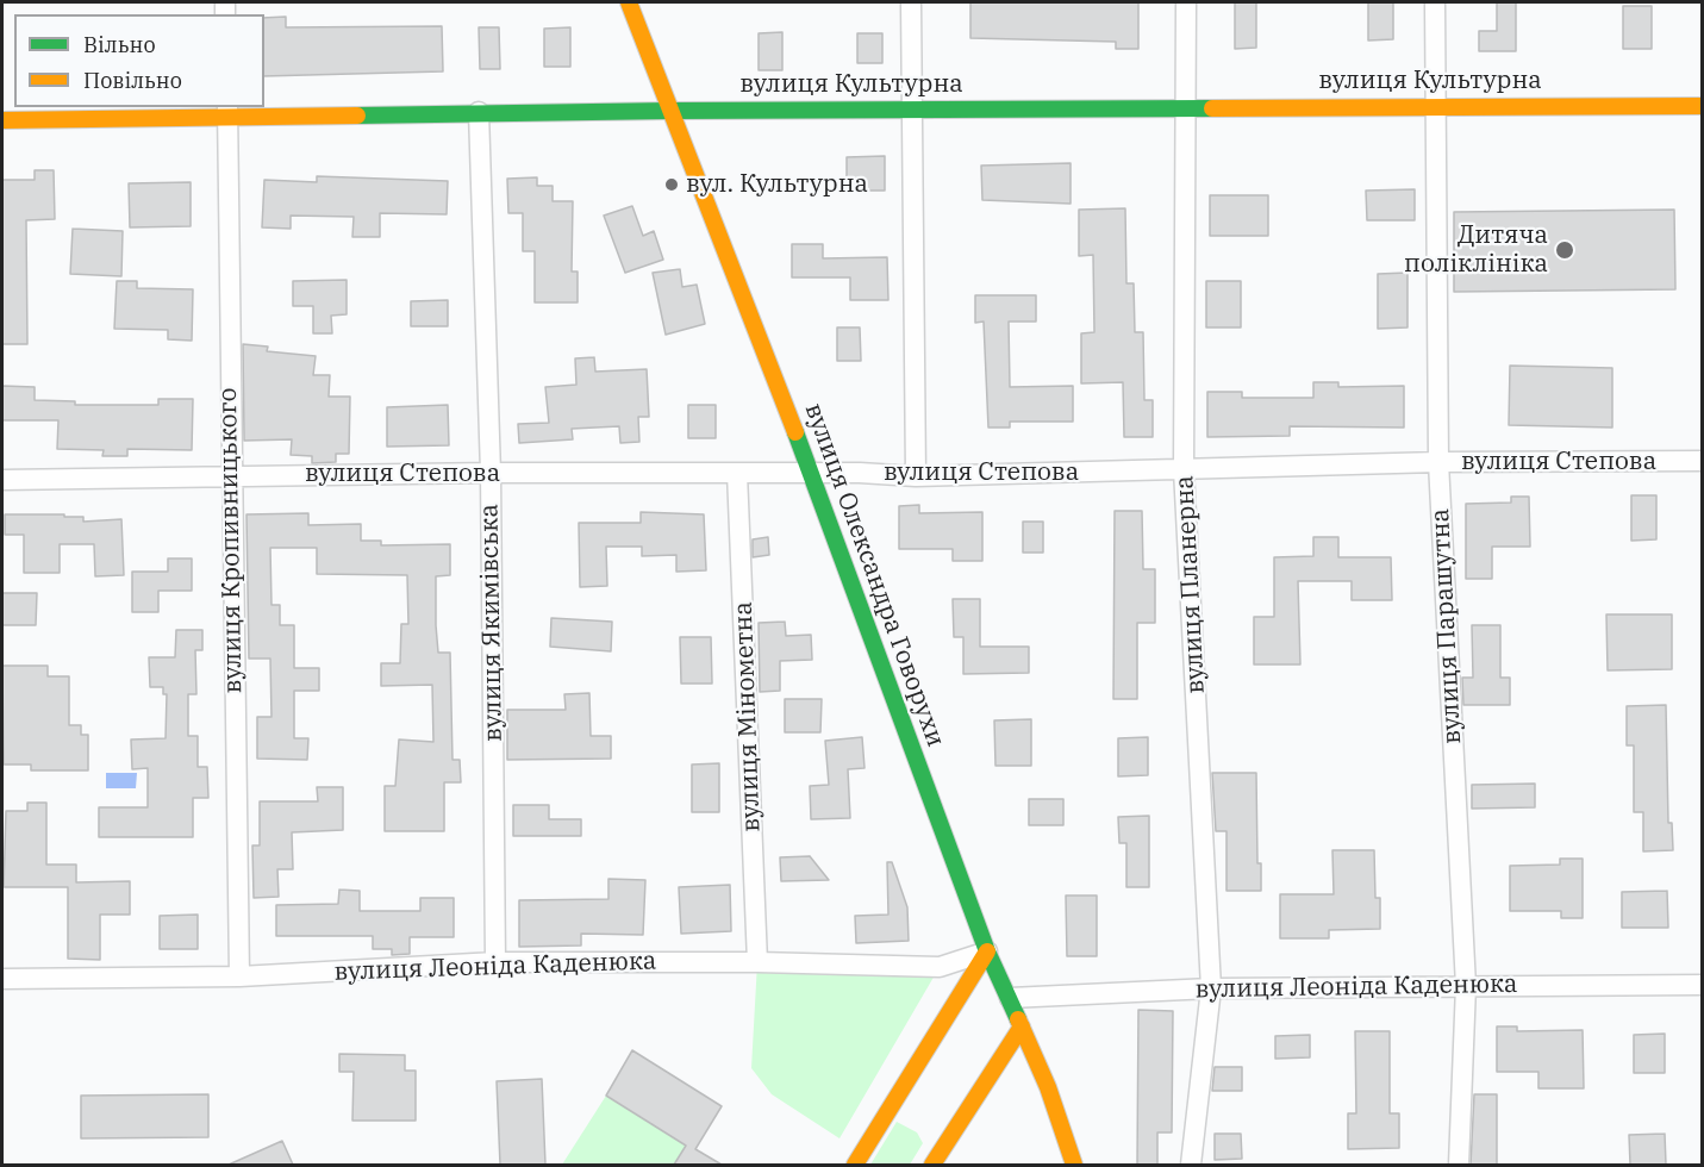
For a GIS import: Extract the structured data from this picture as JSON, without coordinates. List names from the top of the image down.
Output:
{
  "streets": {
    "main road": ["вулиця Культурна", "вулиця Олександра Говорухи"],
    "street": [
      "вулиця Степова",
      "вулиця Кропивницького",
      "вулиця Планерна",
      "вулиця Якимівська",
      "вулиця Парашутна",
      "вулиця Мінометна",
      "вулиця Леоніда Каденюка"
    ]
  },
  "crossings": [
    ["вулиця Культурна", "вулиця Кропивницького"],
    ["вулиця Культурна", "вулиця Олександра Говорухи"],
    ["вулиця Культурна", "вулиця Планерна"],
    ["вулиця Культурна", "вулиця Якимівська"],
    ["вулиця Культурна", "вулиця Парашутна"],
    ["вулиця Степова", "вулиця Кропивницького"],
    ["вулиця Степова", "вулиця Олександра Говорухи"],
    ["вулиця Степова", "вулиця Планерна"],
    ["вулиця Степова", "вулиця Якимівська"],
    ["вулиця Степова", "вулиця Парашутна"],
    ["вулиця Степова", "вулиця Мінометна"],
    ["вулиця Кропивницького", "вулиця Леоніда Каденюка"],
    ["вулиця Олександра Говорухи", "вулиця Леоніда Каденюка"],
    ["вулиця Планерна", "вулиця Леоніда Каденюка"],
    ["вулиця Якимівська", "вулиця Леоніда Каденюка"],
    ["вулиця Парашутна", "вулиця Леоніда Каденюка"],
    ["вулиця Мінометна", "вулиця Леоніда Каденюка"]
  ],
  "places": ["вул. Культурна", "Дитяча поліклініка"],
  "legend": ["Вільно", "Повільно"]
}
